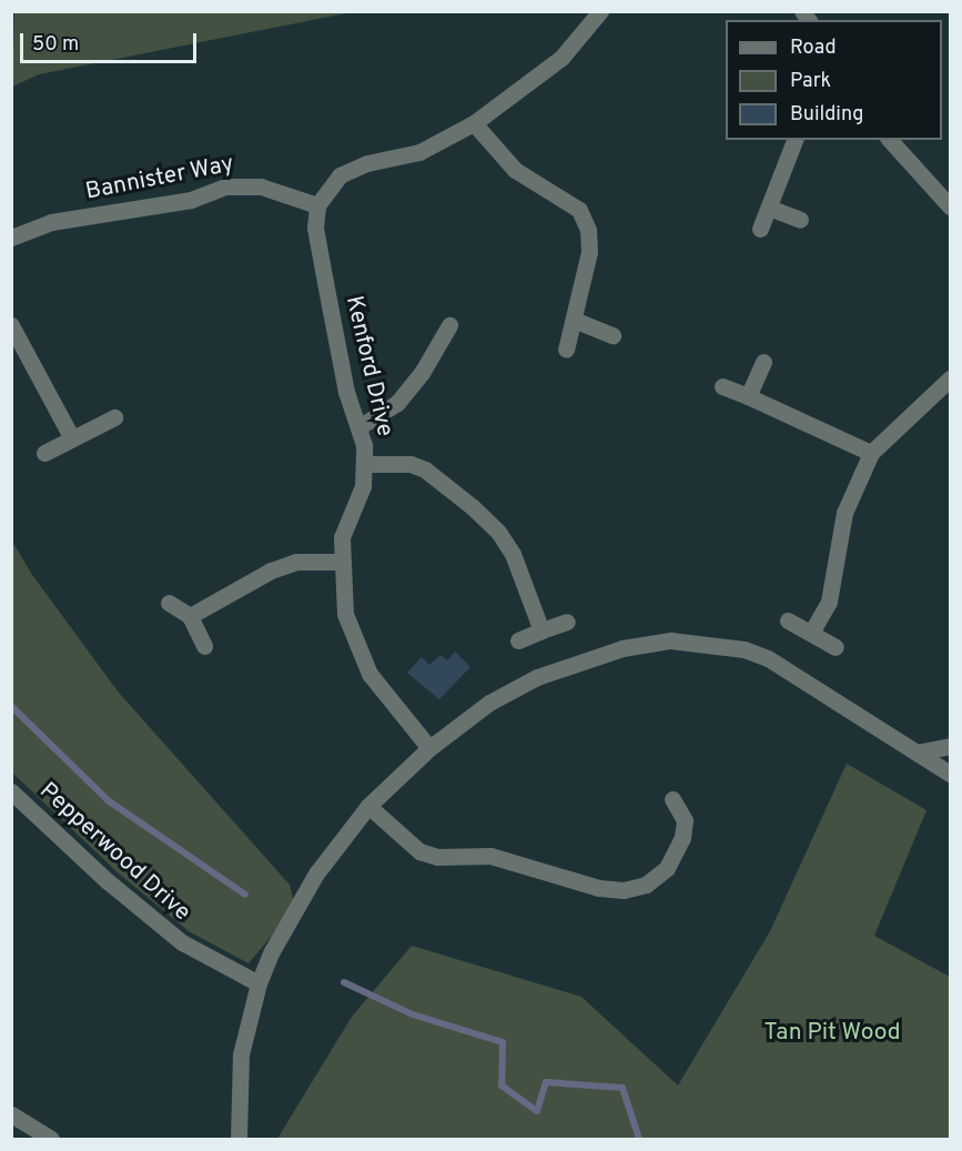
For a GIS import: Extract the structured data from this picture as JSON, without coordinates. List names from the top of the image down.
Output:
{
  "streets": {
    "street": ["Bannister Way", "Kenford Drive", "Pepperwood Drive"]
  },
  "crossings": [
    ["Bannister Way", "Kenford Drive"]
  ],
  "parks": ["Tan Pit Wood"],
  "legend": ["Road", "Park", "Building"],
  "scale_bar": "50 m"
}
